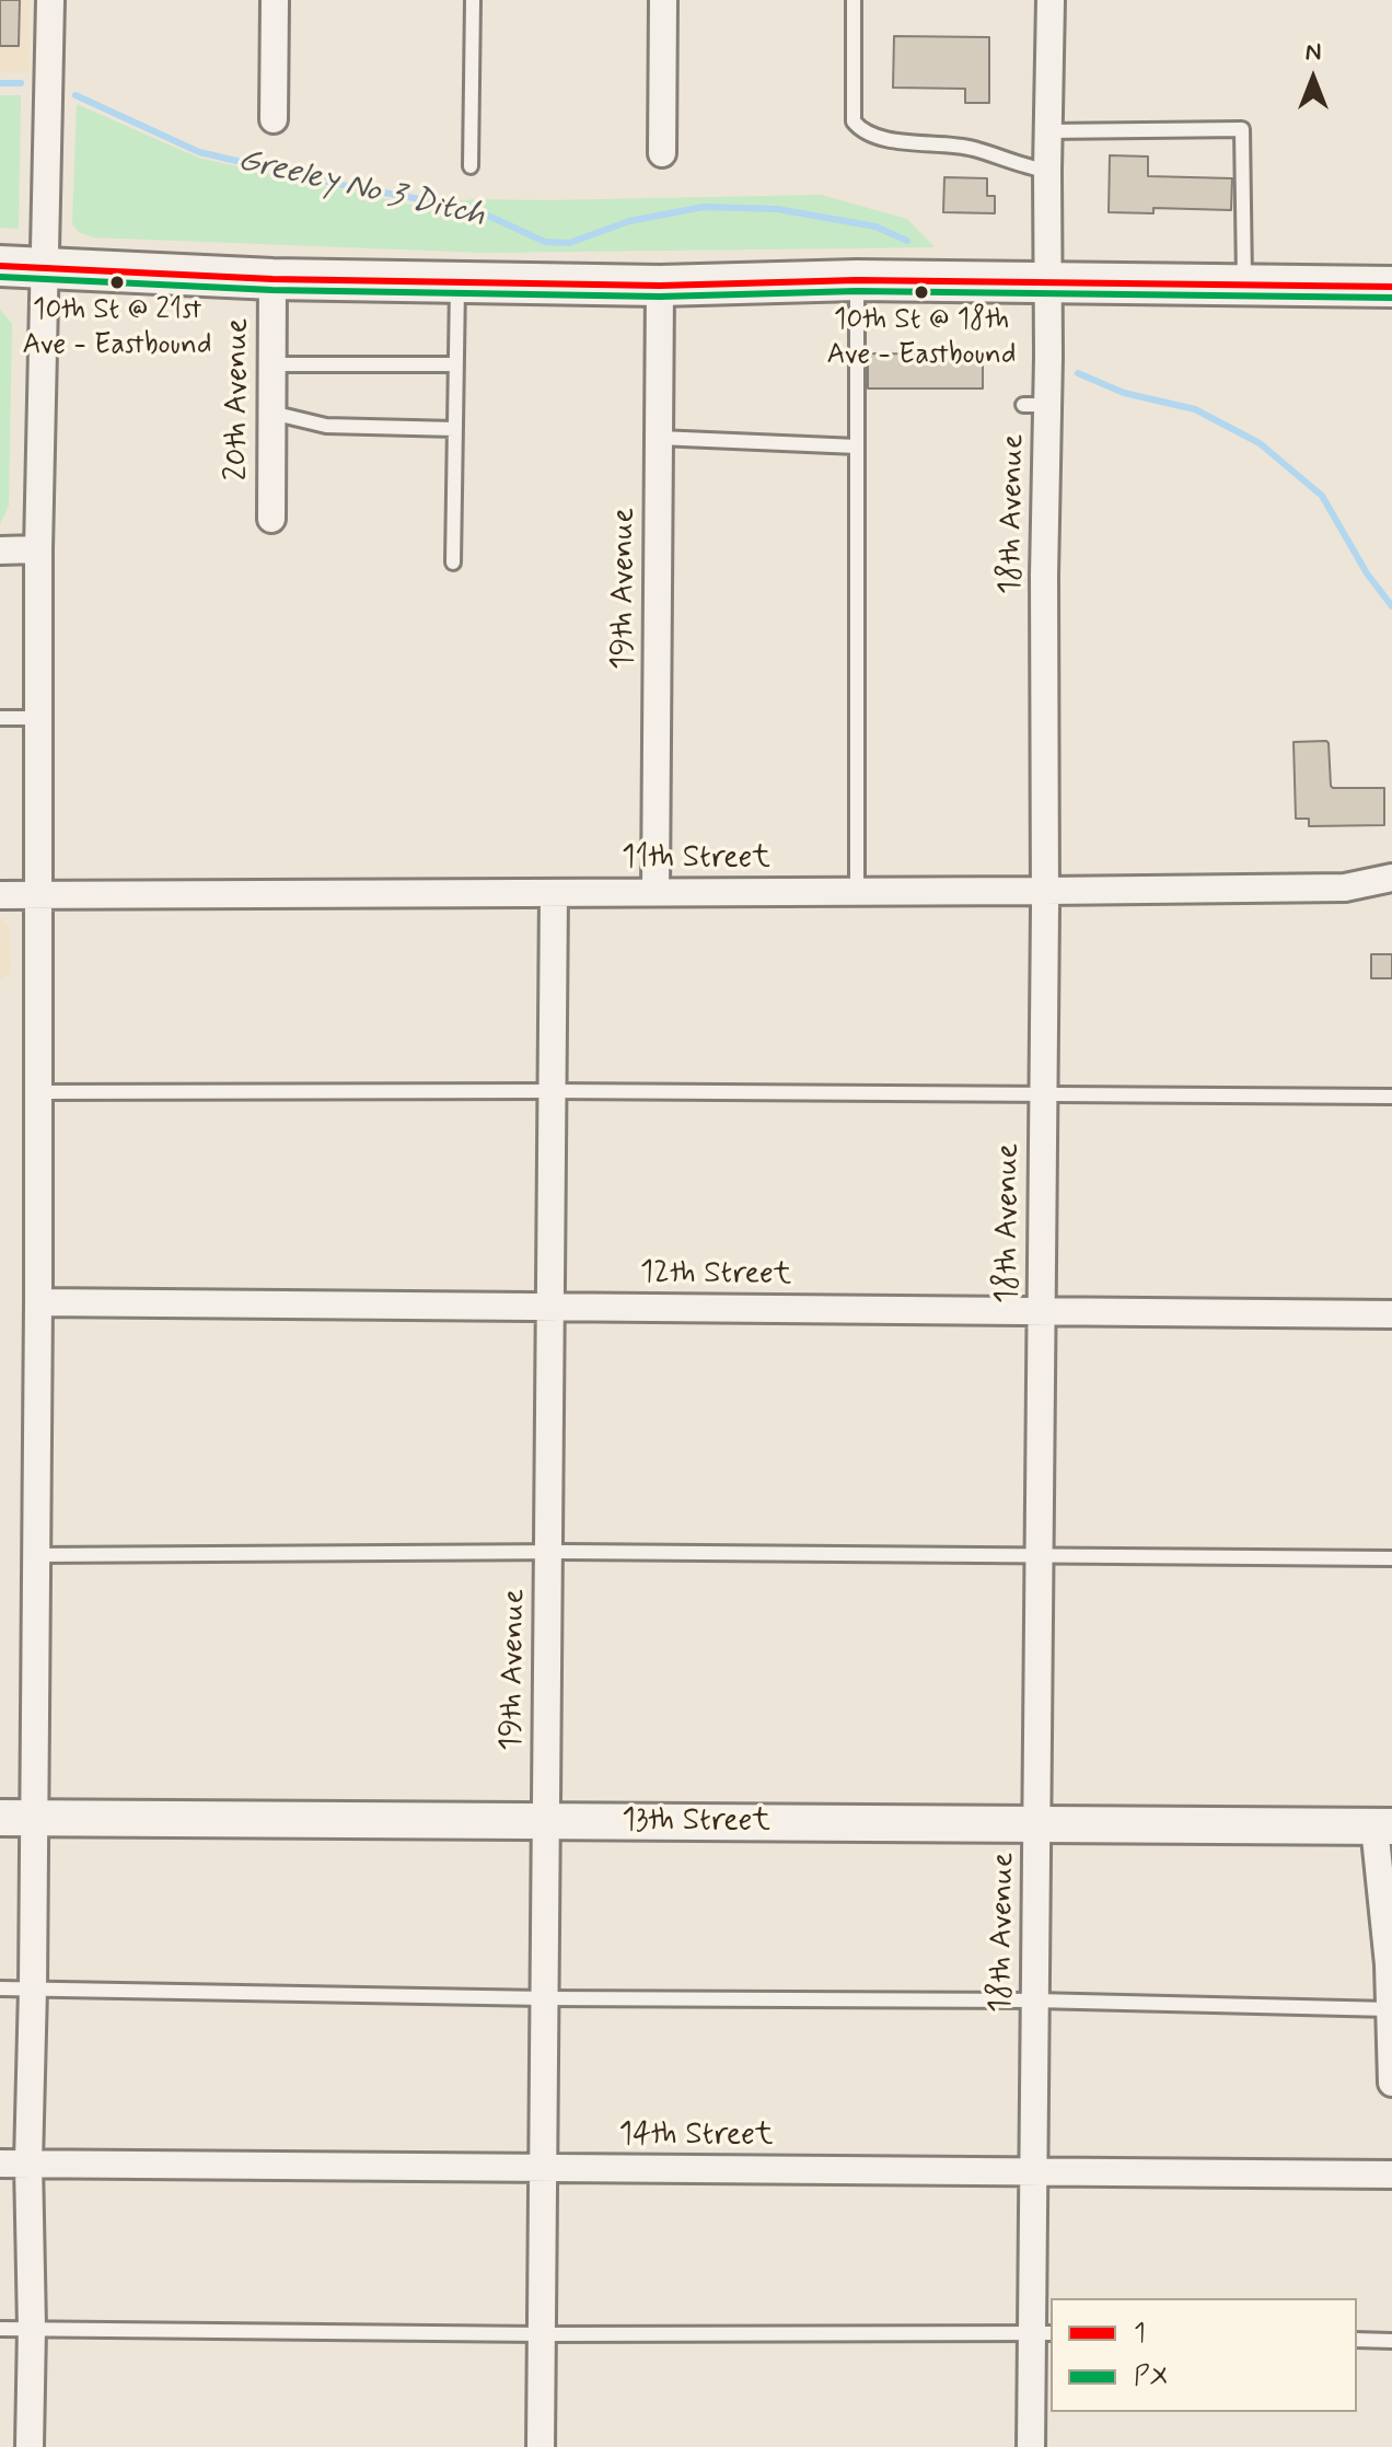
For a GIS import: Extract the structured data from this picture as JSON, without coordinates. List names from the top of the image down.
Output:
{
  "streets": {
    "street": [
      "20th Avenue",
      "18th Avenue",
      "19th Avenue",
      "11th Street",
      "12th Street",
      "13th Street",
      "14th Street"
    ]
  },
  "crossings": [
    ["18th Avenue", "11th Street"],
    ["18th Avenue", "12th Street"],
    ["18th Avenue", "13th Street"],
    ["18th Avenue", "14th Street"],
    ["19th Avenue", "11th Street"],
    ["19th Avenue", "12th Street"],
    ["19th Avenue", "13th Street"],
    ["19th Avenue", "14th Street"]
  ],
  "water": ["Greeley No 3 Ditch"],
  "places": ["10th St @ 21st Ave - Eastbound", "10th St @ 18th Ave - Eastbound"],
  "lines": ["transit line 1", "transit line PX"],
  "legend": ["1", "PX"],
  "north": "top"
}
